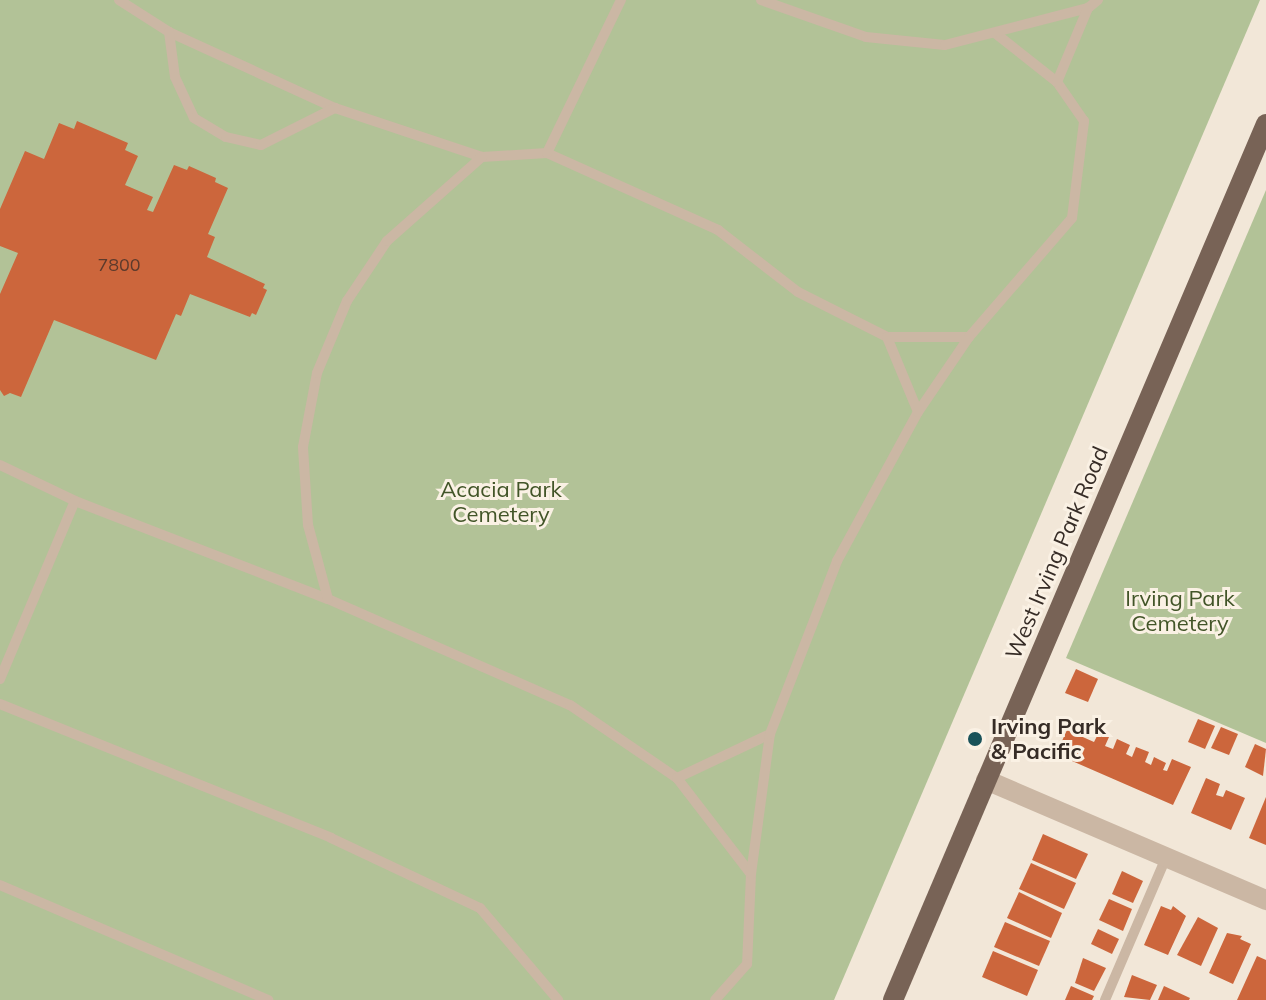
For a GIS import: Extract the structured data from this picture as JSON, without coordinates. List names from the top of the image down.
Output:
{
  "streets": {
    "main road": ["West Irving Park Road"]
  },
  "parks": ["Acacia Park Cemetery", "Irving Park Cemetery"],
  "places": ["Irving Park & Pacific"],
  "house_numbers": ["7800"]
}
